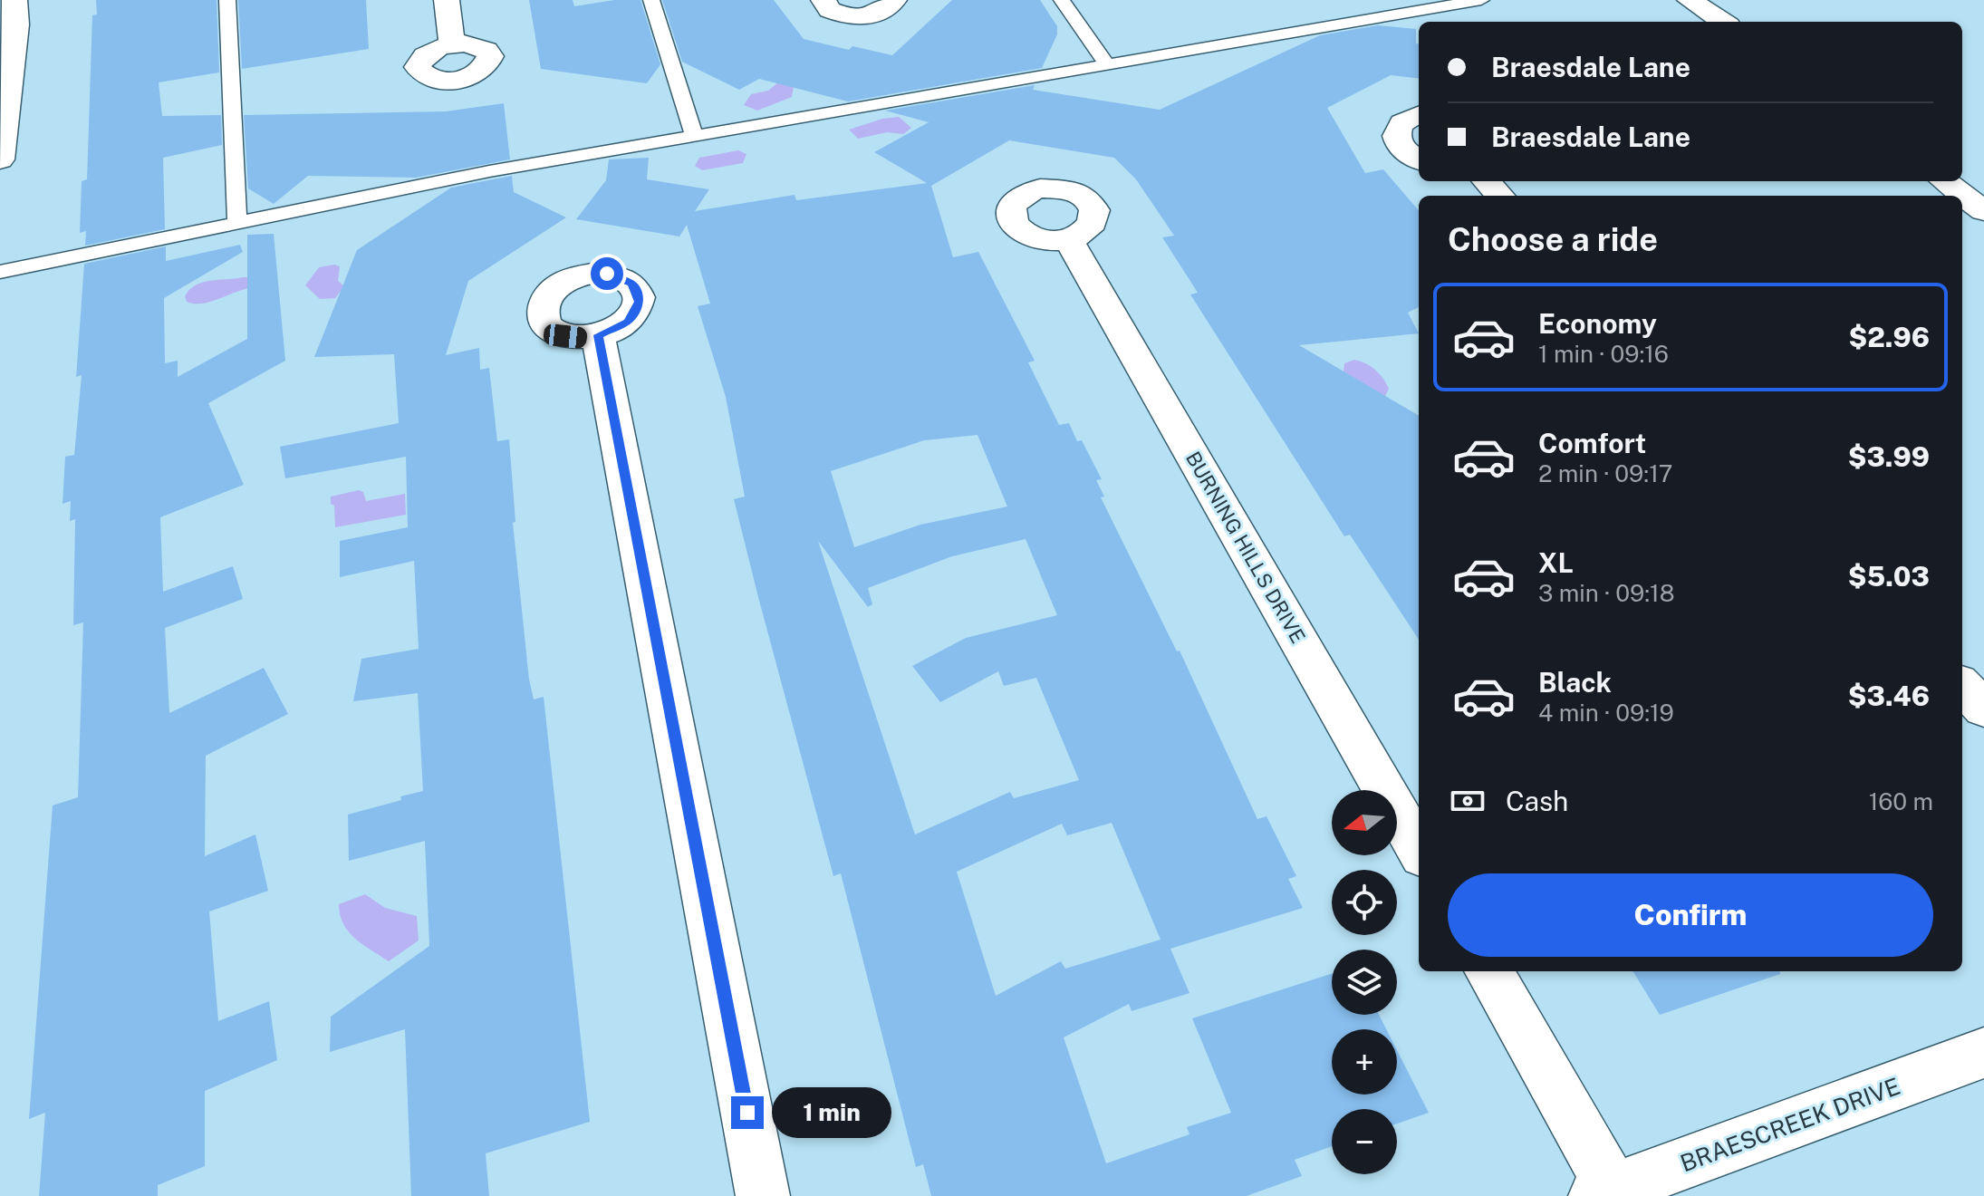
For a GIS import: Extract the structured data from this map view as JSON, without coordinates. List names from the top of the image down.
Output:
{
  "streets": {
    "street": ["BURNING HILLS DRIVE", "BRAESCREEK DRIVE"]
  },
  "north": "left",
  "page": {
    "banner": ["Braesdale Lane", "Braesdale Lane"],
    "heading": "Choose a ride",
    "list": [
      {
        "name": "Economy",
        "note": "1 min · 09:16",
        "value": "$2.96"
      },
      {
        "name": "Comfort",
        "note": "2 min · 09:17",
        "value": "$3.99"
      },
      {
        "name": "XL",
        "note": "3 min · 09:18",
        "value": "$5.03"
      },
      {
        "name": "Black",
        "note": "4 min · 09:19",
        "value": "$3.46"
      }
    ],
    "pay": ["Cash", "160 m"],
    "map_buttons": ["+", "−"],
    "buttons": "Confirm",
    "bubble": "1 min"
  }
}
